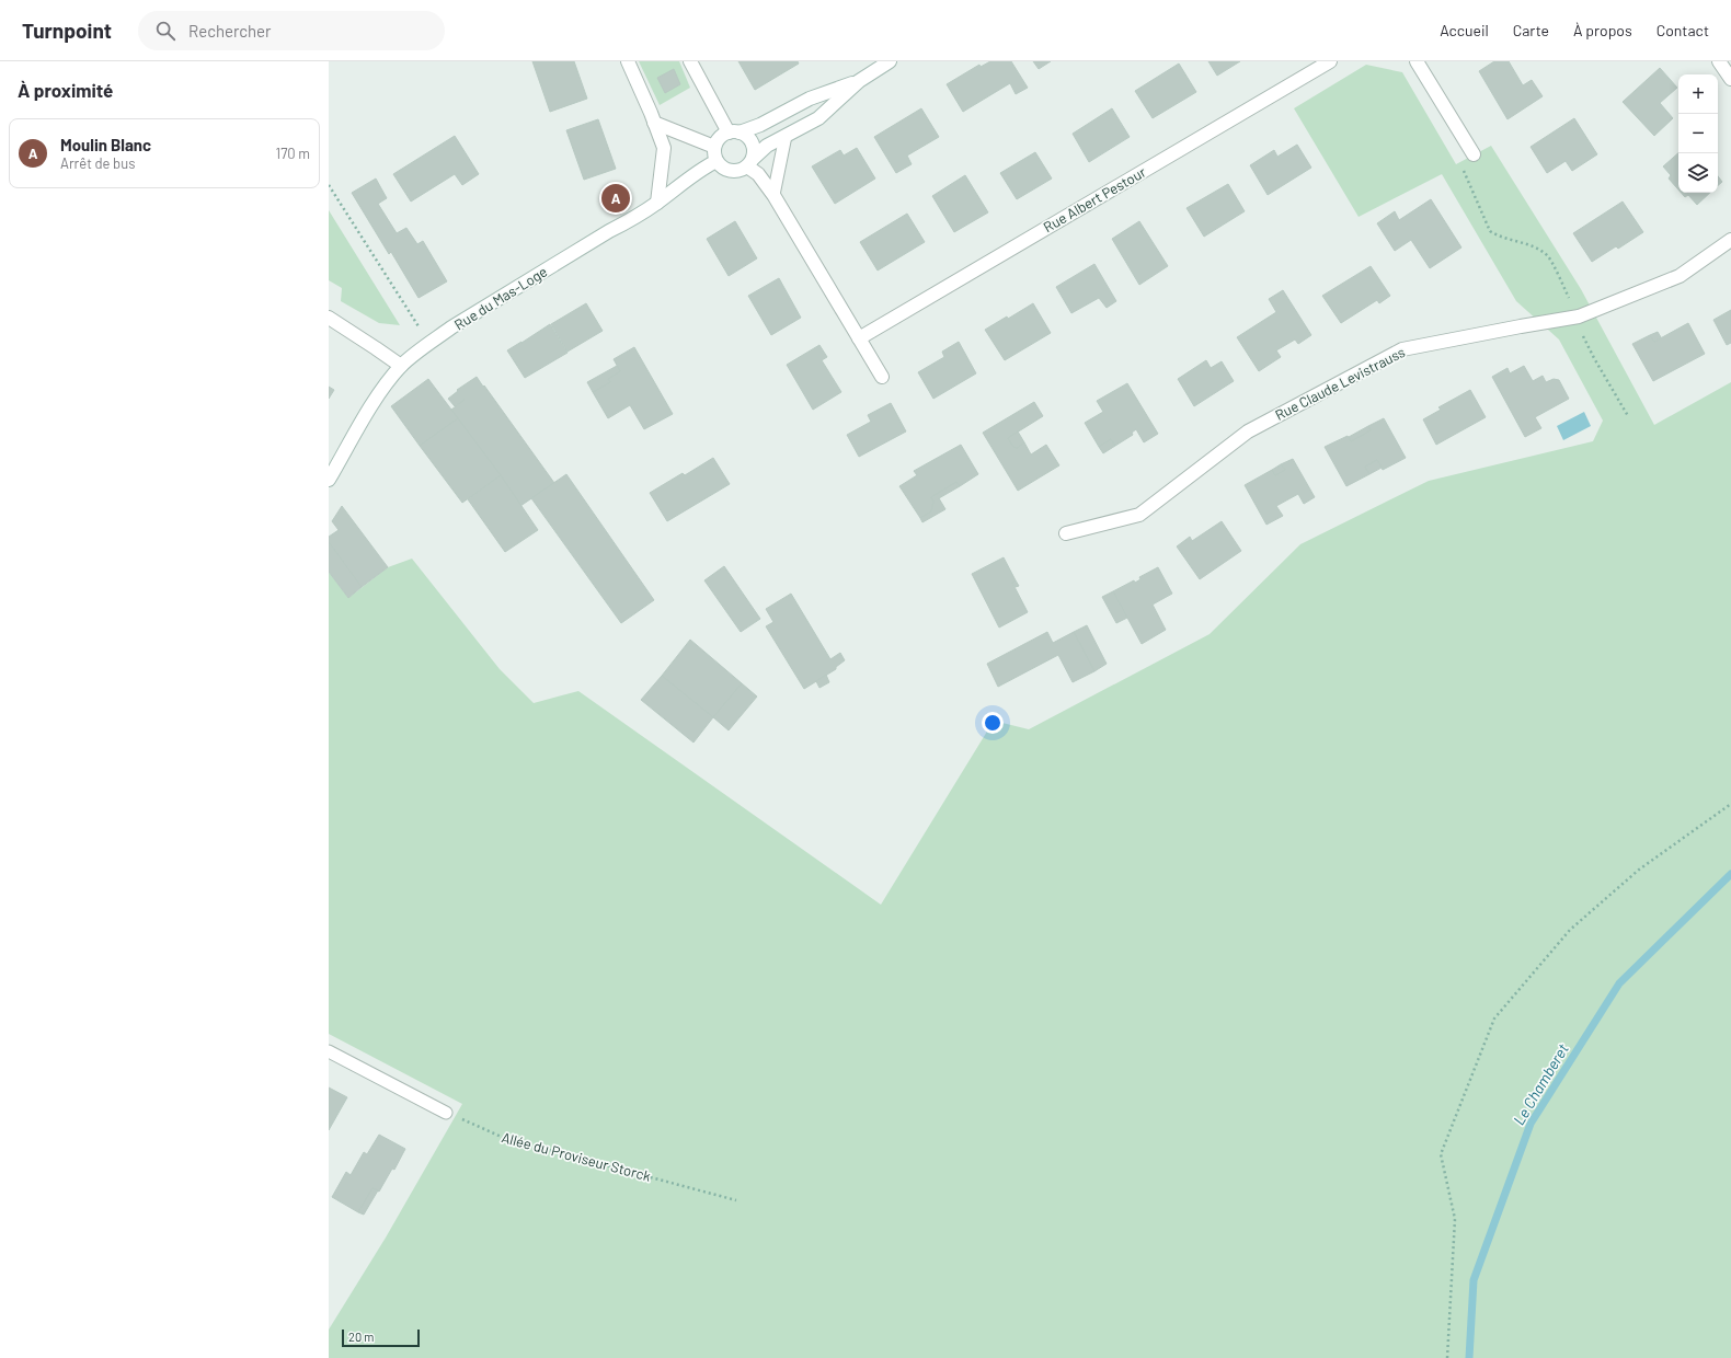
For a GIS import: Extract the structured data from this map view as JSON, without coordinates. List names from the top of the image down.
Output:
{
  "streets": {
    "street": ["Rue Albert Pestour", "Rue du Mas-Loge", "Rue Claude Levistrauss"],
    "path": ["Allée du Proviseur Storck"]
  },
  "water": ["Le Chamberet"],
  "scale_bar": "20 m",
  "page": {
    "header": "Turnpoint",
    "search": "Rechercher",
    "nav": [
      "Accueil",
      "Carte",
      "À propos",
      "Contact"
    ],
    "heading": "À proximité",
    "map_buttons": ["+", "−"],
    "list": [
      {
        "mark": "A",
        "name": "Moulin Blanc",
        "note": "Arrêt de bus",
        "value": "170 m"
      }
    ],
    "pins": "A",
    "scale": "20 m"
  }
}
